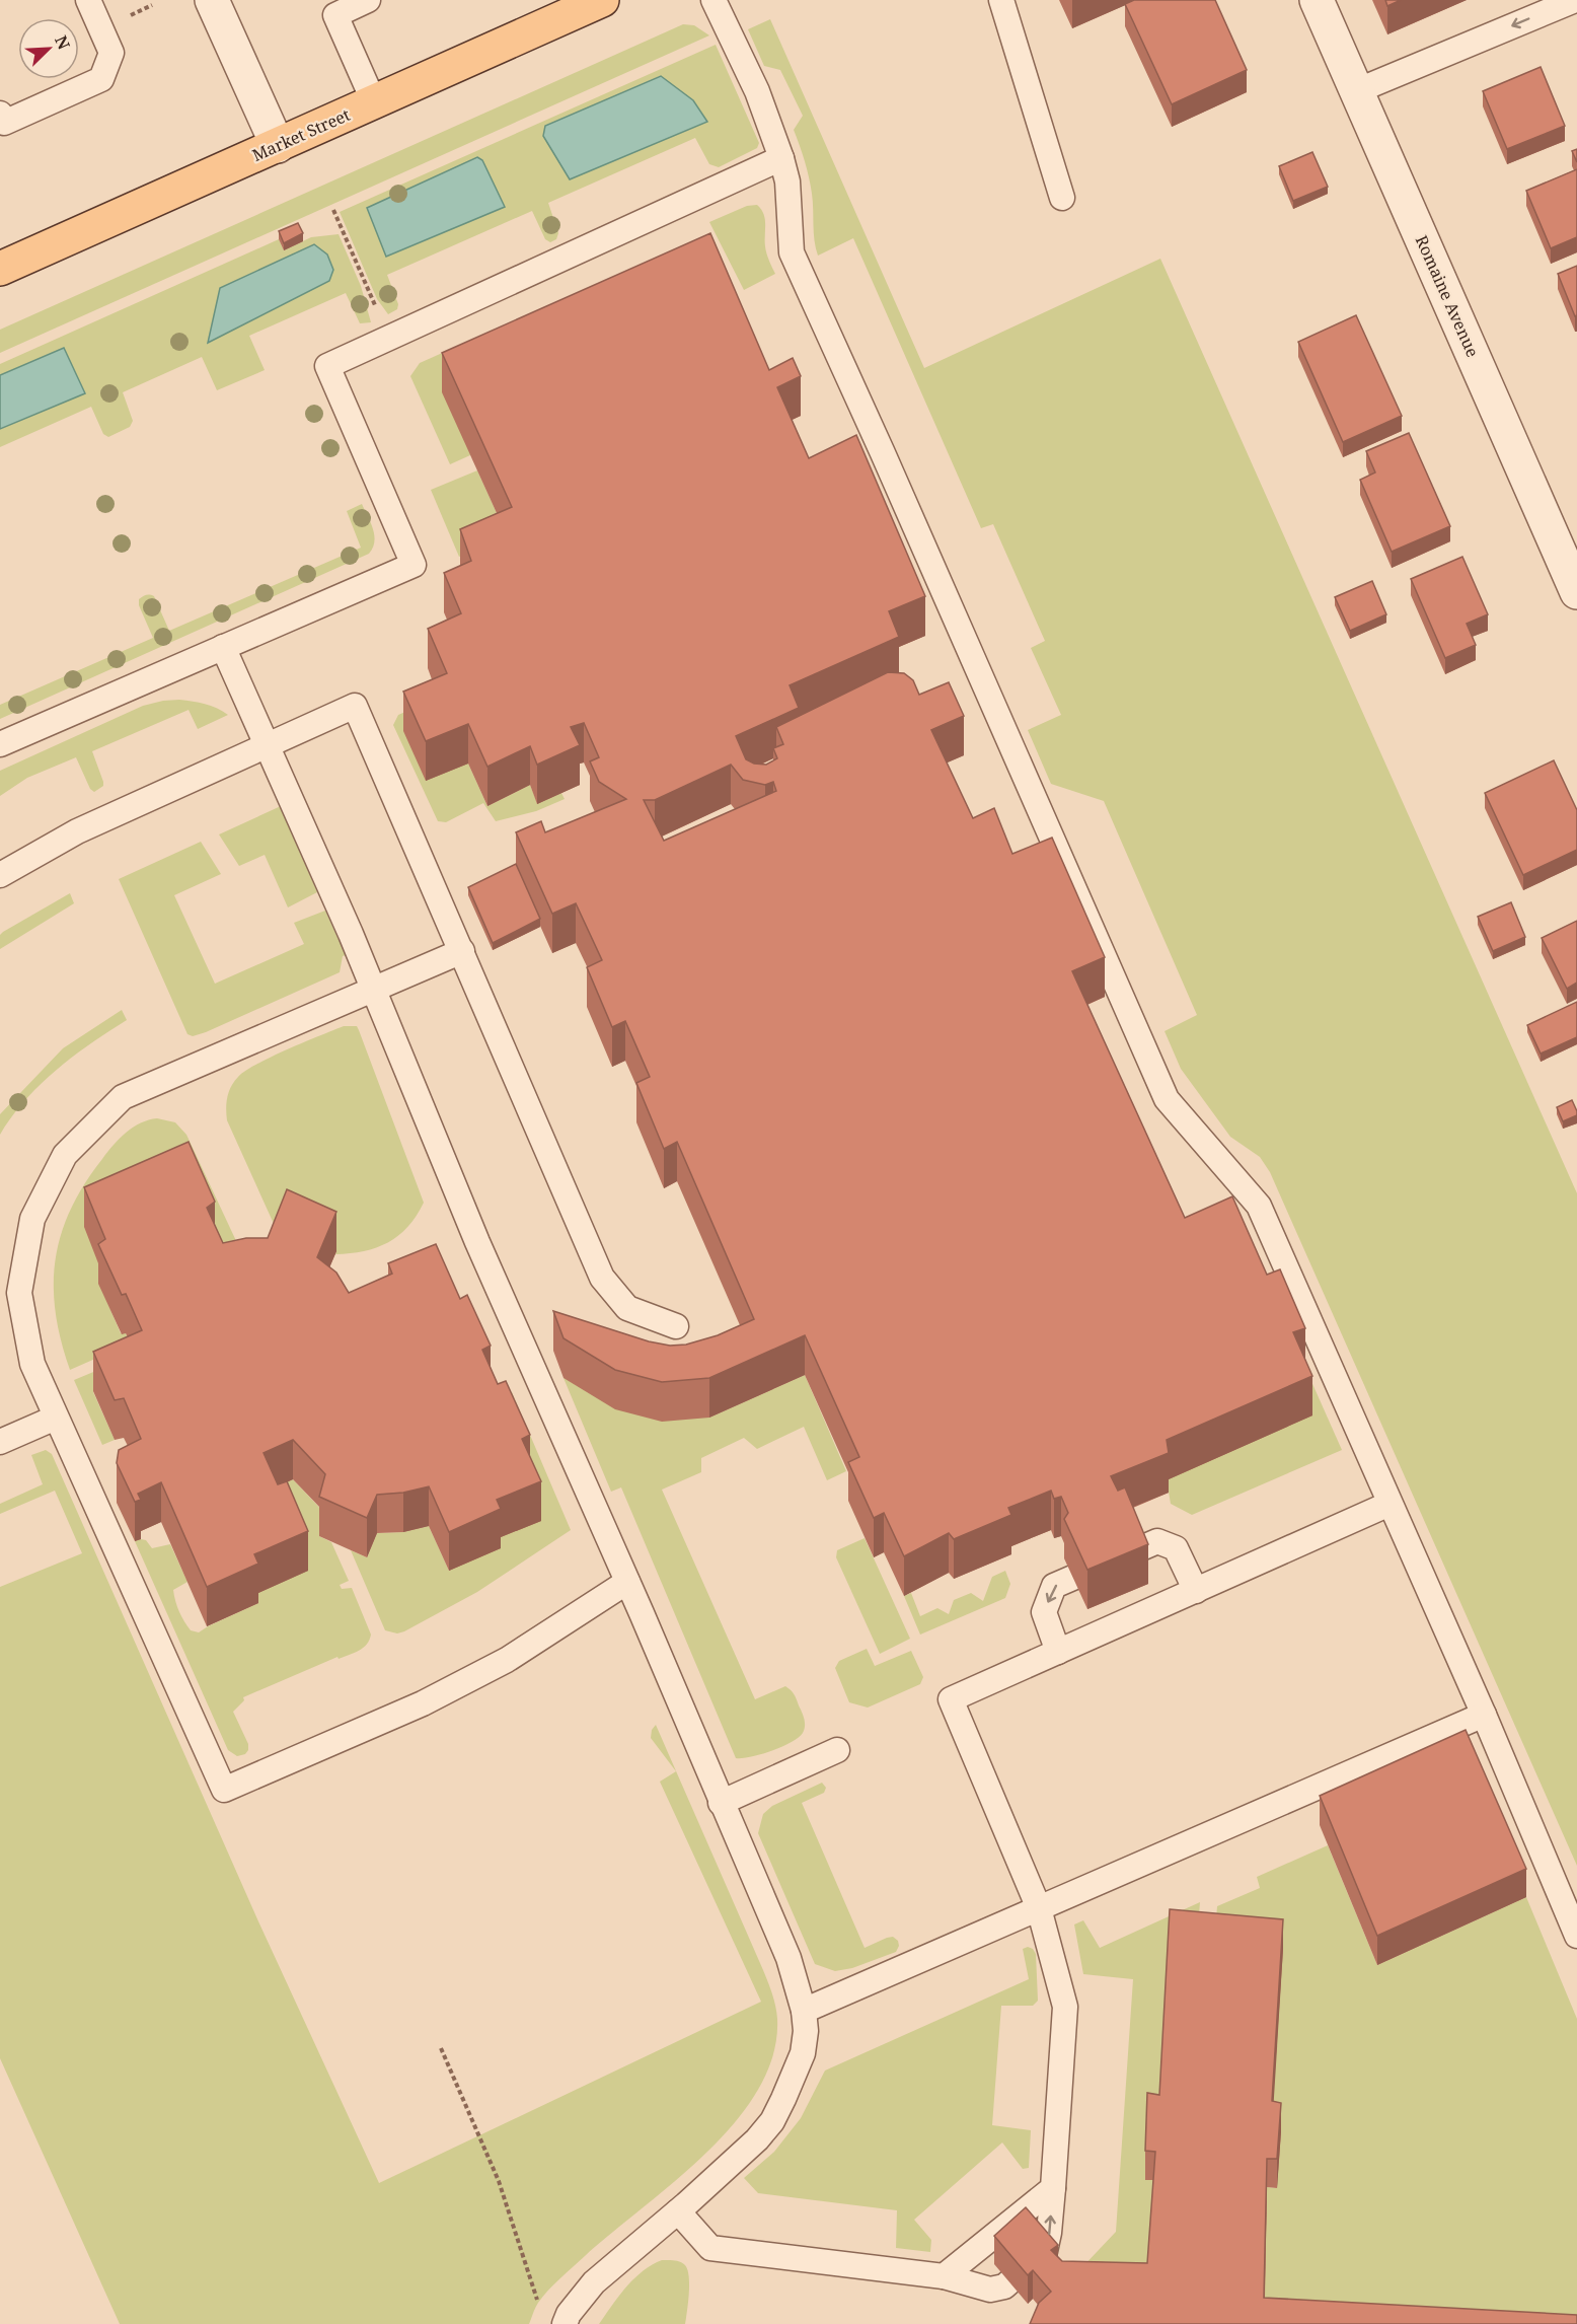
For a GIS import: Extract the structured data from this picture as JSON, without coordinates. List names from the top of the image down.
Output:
{
  "streets": {
    "main road": ["Market Street"],
    "street": ["Romaine Avenue"]
  },
  "north": "top right"
}
